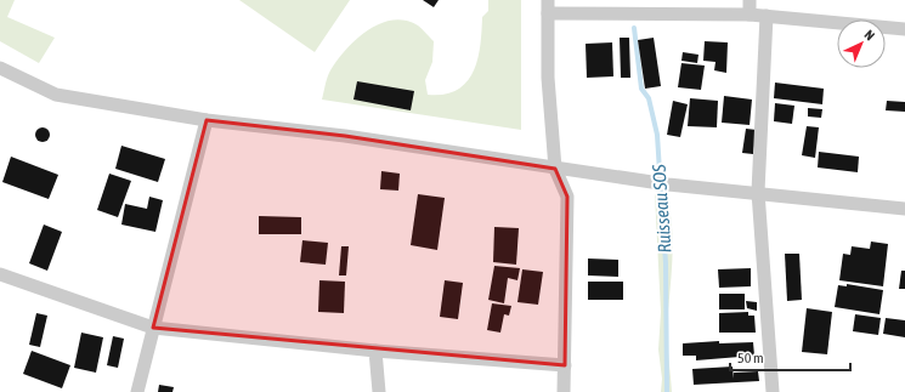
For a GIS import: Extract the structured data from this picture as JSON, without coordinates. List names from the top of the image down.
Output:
{
  "water": ["Ruisseau SOS"],
  "scale_bar": "50 m",
  "north": "top right"
}
